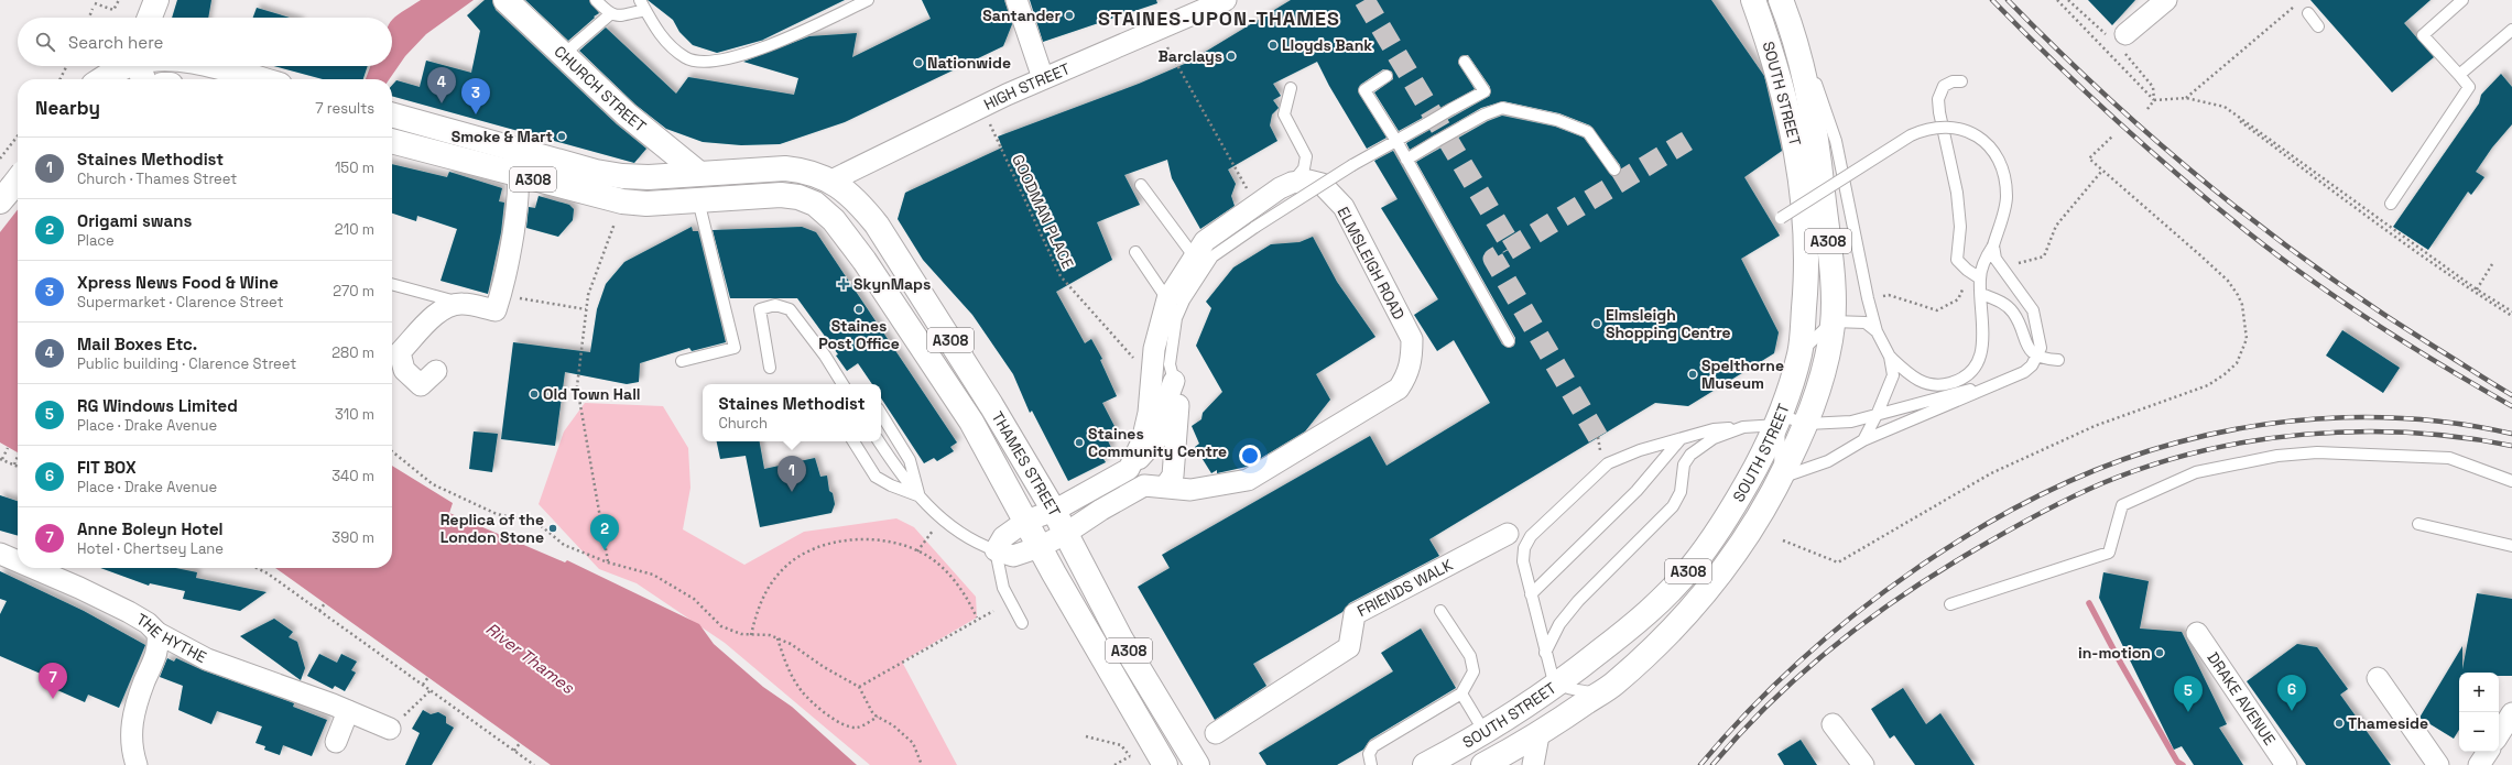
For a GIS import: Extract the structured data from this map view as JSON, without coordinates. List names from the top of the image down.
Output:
{
  "streets": {
    "main road": [
      "CHURCH STREET",
      "SOUTH STREET",
      "A308",
      "THAMES STREET"
    ],
    "street": [
      "HIGH STREET",
      "ELMSLEIGH ROAD",
      "FRIENDS WALK",
      "THE HYTHE",
      "DRAKE AVENUE"
    ],
    "path": ["GOODMAN PLACE"]
  },
  "crossings": [
    ["HIGH STREET", "A308"],
    ["HIGH STREET", "THAMES STREET"],
    ["CHURCH STREET", "A308"],
    ["A308", "THAMES STREET"],
    ["GOODMAN PLACE", "ELMSLEIGH ROAD"]
  ],
  "districts": ["STAINES-UPON-THAMES"],
  "water": ["River Thames"],
  "places": {
    "other": [
      "Santander",
      "Lloyds Bank",
      "Barclays",
      "Nationwide",
      "Smoke & Mart",
      "Staines Post Office",
      "Elmsleigh Shopping Centre",
      "Spelthorne Museum",
      "Old Town Hall",
      "Staines Community Centre",
      "Replica of the London Stone",
      "in-motion",
      "Thameside"
    ],
    "health": ["SkynMaps"]
  },
  "page": {
    "search": "Search here",
    "pins": [
      "4",
      "3",
      "1",
      "2",
      "7",
      "6",
      "5"
    ],
    "heading": ["Nearby", "7 results"],
    "list": [
      {
        "mark": "1",
        "name": "Staines Methodist",
        "note": "Church · Thames Street",
        "value": "150 m"
      },
      {
        "mark": "2",
        "name": "Origami swans",
        "note": "Place",
        "value": "210 m"
      },
      {
        "mark": "3",
        "name": "Xpress News Food & Wine",
        "note": "Supermarket · Clarence Street",
        "value": "270 m"
      },
      {
        "mark": "4",
        "name": "Mail Boxes Etc.",
        "note": "Public building · Clarence Street",
        "value": "280 m"
      },
      {
        "mark": "5",
        "name": "RG Windows Limited",
        "note": "Place · Drake Avenue",
        "value": "310 m"
      },
      {
        "mark": "6",
        "name": "FIT BOX",
        "note": "Place · Drake Avenue",
        "value": "340 m"
      },
      {
        "mark": "7",
        "name": "Anne Boleyn Hotel",
        "note": "Hotel · Chertsey Lane",
        "value": "390 m"
      }
    ],
    "popup": ["Staines Methodist", "Church"],
    "map_buttons": ["+", "−"]
  }
}
